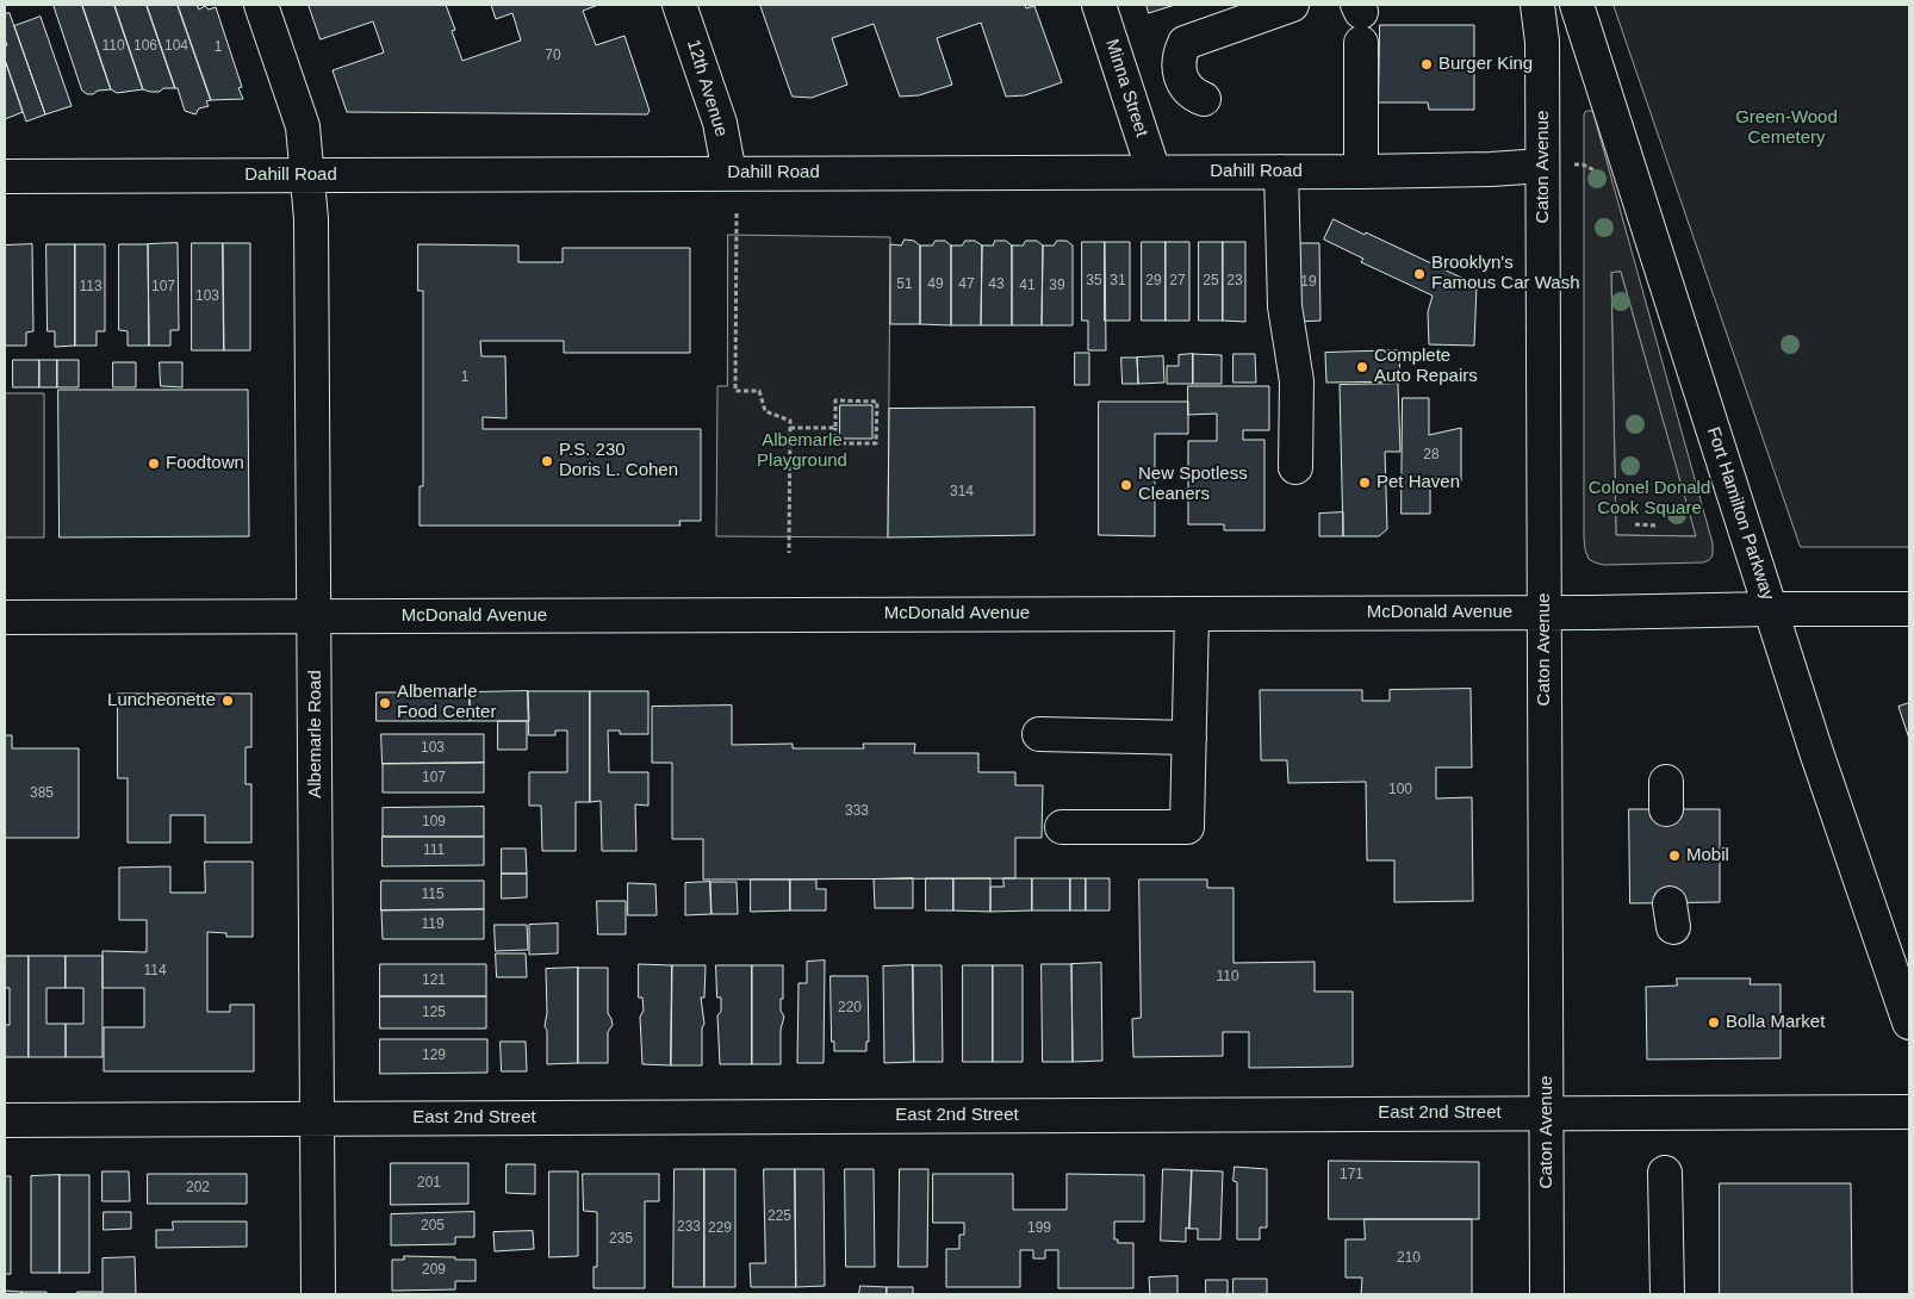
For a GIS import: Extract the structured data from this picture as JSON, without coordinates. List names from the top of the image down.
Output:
{
  "streets": {
    "street": [
      "12th Avenue",
      "Minna Street",
      "Caton Avenue",
      "Dahill Road",
      "Fort Hamilton Parkway",
      "McDonald Avenue",
      "Albemarle Road",
      "East 2nd Street"
    ]
  },
  "crossings": [
    ["12th Avenue", "Dahill Road"],
    ["Minna Street", "Dahill Road"],
    ["Caton Avenue", "Dahill Road"],
    ["Caton Avenue", "McDonald Avenue"],
    ["Caton Avenue", "East 2nd Street"],
    ["Dahill Road", "Albemarle Road"],
    ["Fort Hamilton Parkway", "McDonald Avenue"],
    ["McDonald Avenue", "Albemarle Road"],
    ["Albemarle Road", "East 2nd Street"]
  ],
  "parks": ["Green-Wood Cemetery", "Albemarle Playground", "Colonel Donald Cook Square"],
  "places": [
    "Burger King",
    "Brooklyn's Famous Car Wash",
    "Complete Auto Repairs",
    "P.S. 230 Doris L. Cohen",
    "Foodtown",
    "Pet Haven",
    "New Spotless Cleaners",
    "Luncheonette",
    "Albemarle Food Center",
    "Mobil",
    "Bolla Market"
  ],
  "house_numbers": [
    "110",
    "106",
    "104",
    "1",
    "70",
    "35",
    "31",
    "29",
    "27",
    "25",
    "23",
    "19",
    "51",
    "49",
    "47",
    "43",
    "41",
    "39",
    "113",
    "107",
    "103",
    "1",
    "28",
    "314",
    "103",
    "107",
    "100",
    "385",
    "333",
    "109",
    "111",
    "115",
    "119",
    "114",
    "110",
    "121",
    "220",
    "125",
    "129",
    "171",
    "201",
    "202",
    "225",
    "205",
    "233",
    "229",
    "199",
    "235",
    "210",
    "209"
  ]
}
